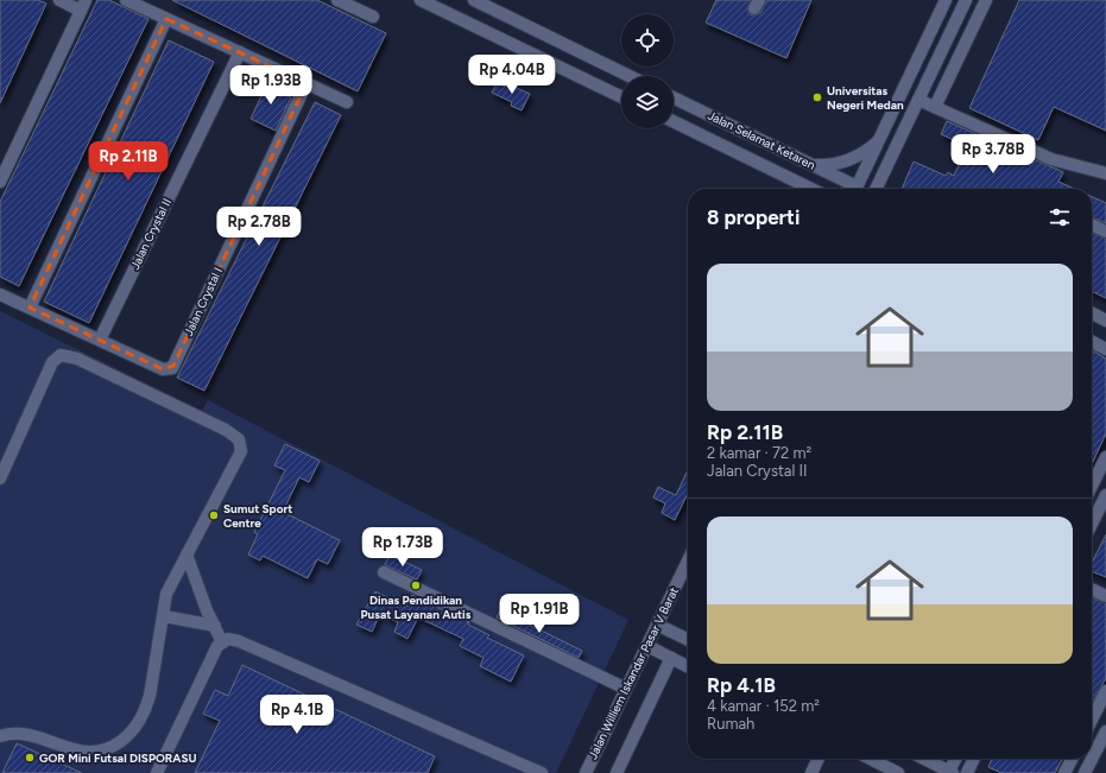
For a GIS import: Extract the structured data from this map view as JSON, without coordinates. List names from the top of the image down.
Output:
{
  "streets": {
    "street": [
      "Jalan Selamat Ketaren",
      "Jalan Crystal II",
      "Jalan Crystal I",
      "Jalan Williem Iskandar Pasar V Barat"
    ]
  },
  "crossings": [
    ["Jalan Crystal II", "Jalan Crystal I"]
  ],
  "places": [
    "Universitas Negeri Medan",
    "Sumut Sport Centre",
    "Dinas Pendidikan Pusat Layanan Autis",
    "GOR Mini Futsal DISPORASU"
  ],
  "page": {
    "price": [
      "Rp 4.04B",
      "Rp 1.93B",
      "Rp 3.78B",
      "Rp 2.11B",
      "Rp 2.78B",
      "Rp 1.73B",
      "Rp 1.91B",
      "Rp 4.1B"
    ],
    "heading": "8 properti",
    "list": [
      {
        "name": "Rp 2.11B",
        "note": "2 kamar · 72 m² · Jalan Crystal II"
      },
      {
        "name": "Rp 4.1B",
        "note": "4 kamar · 152 m² · Rumah"
      }
    ]
  }
}
